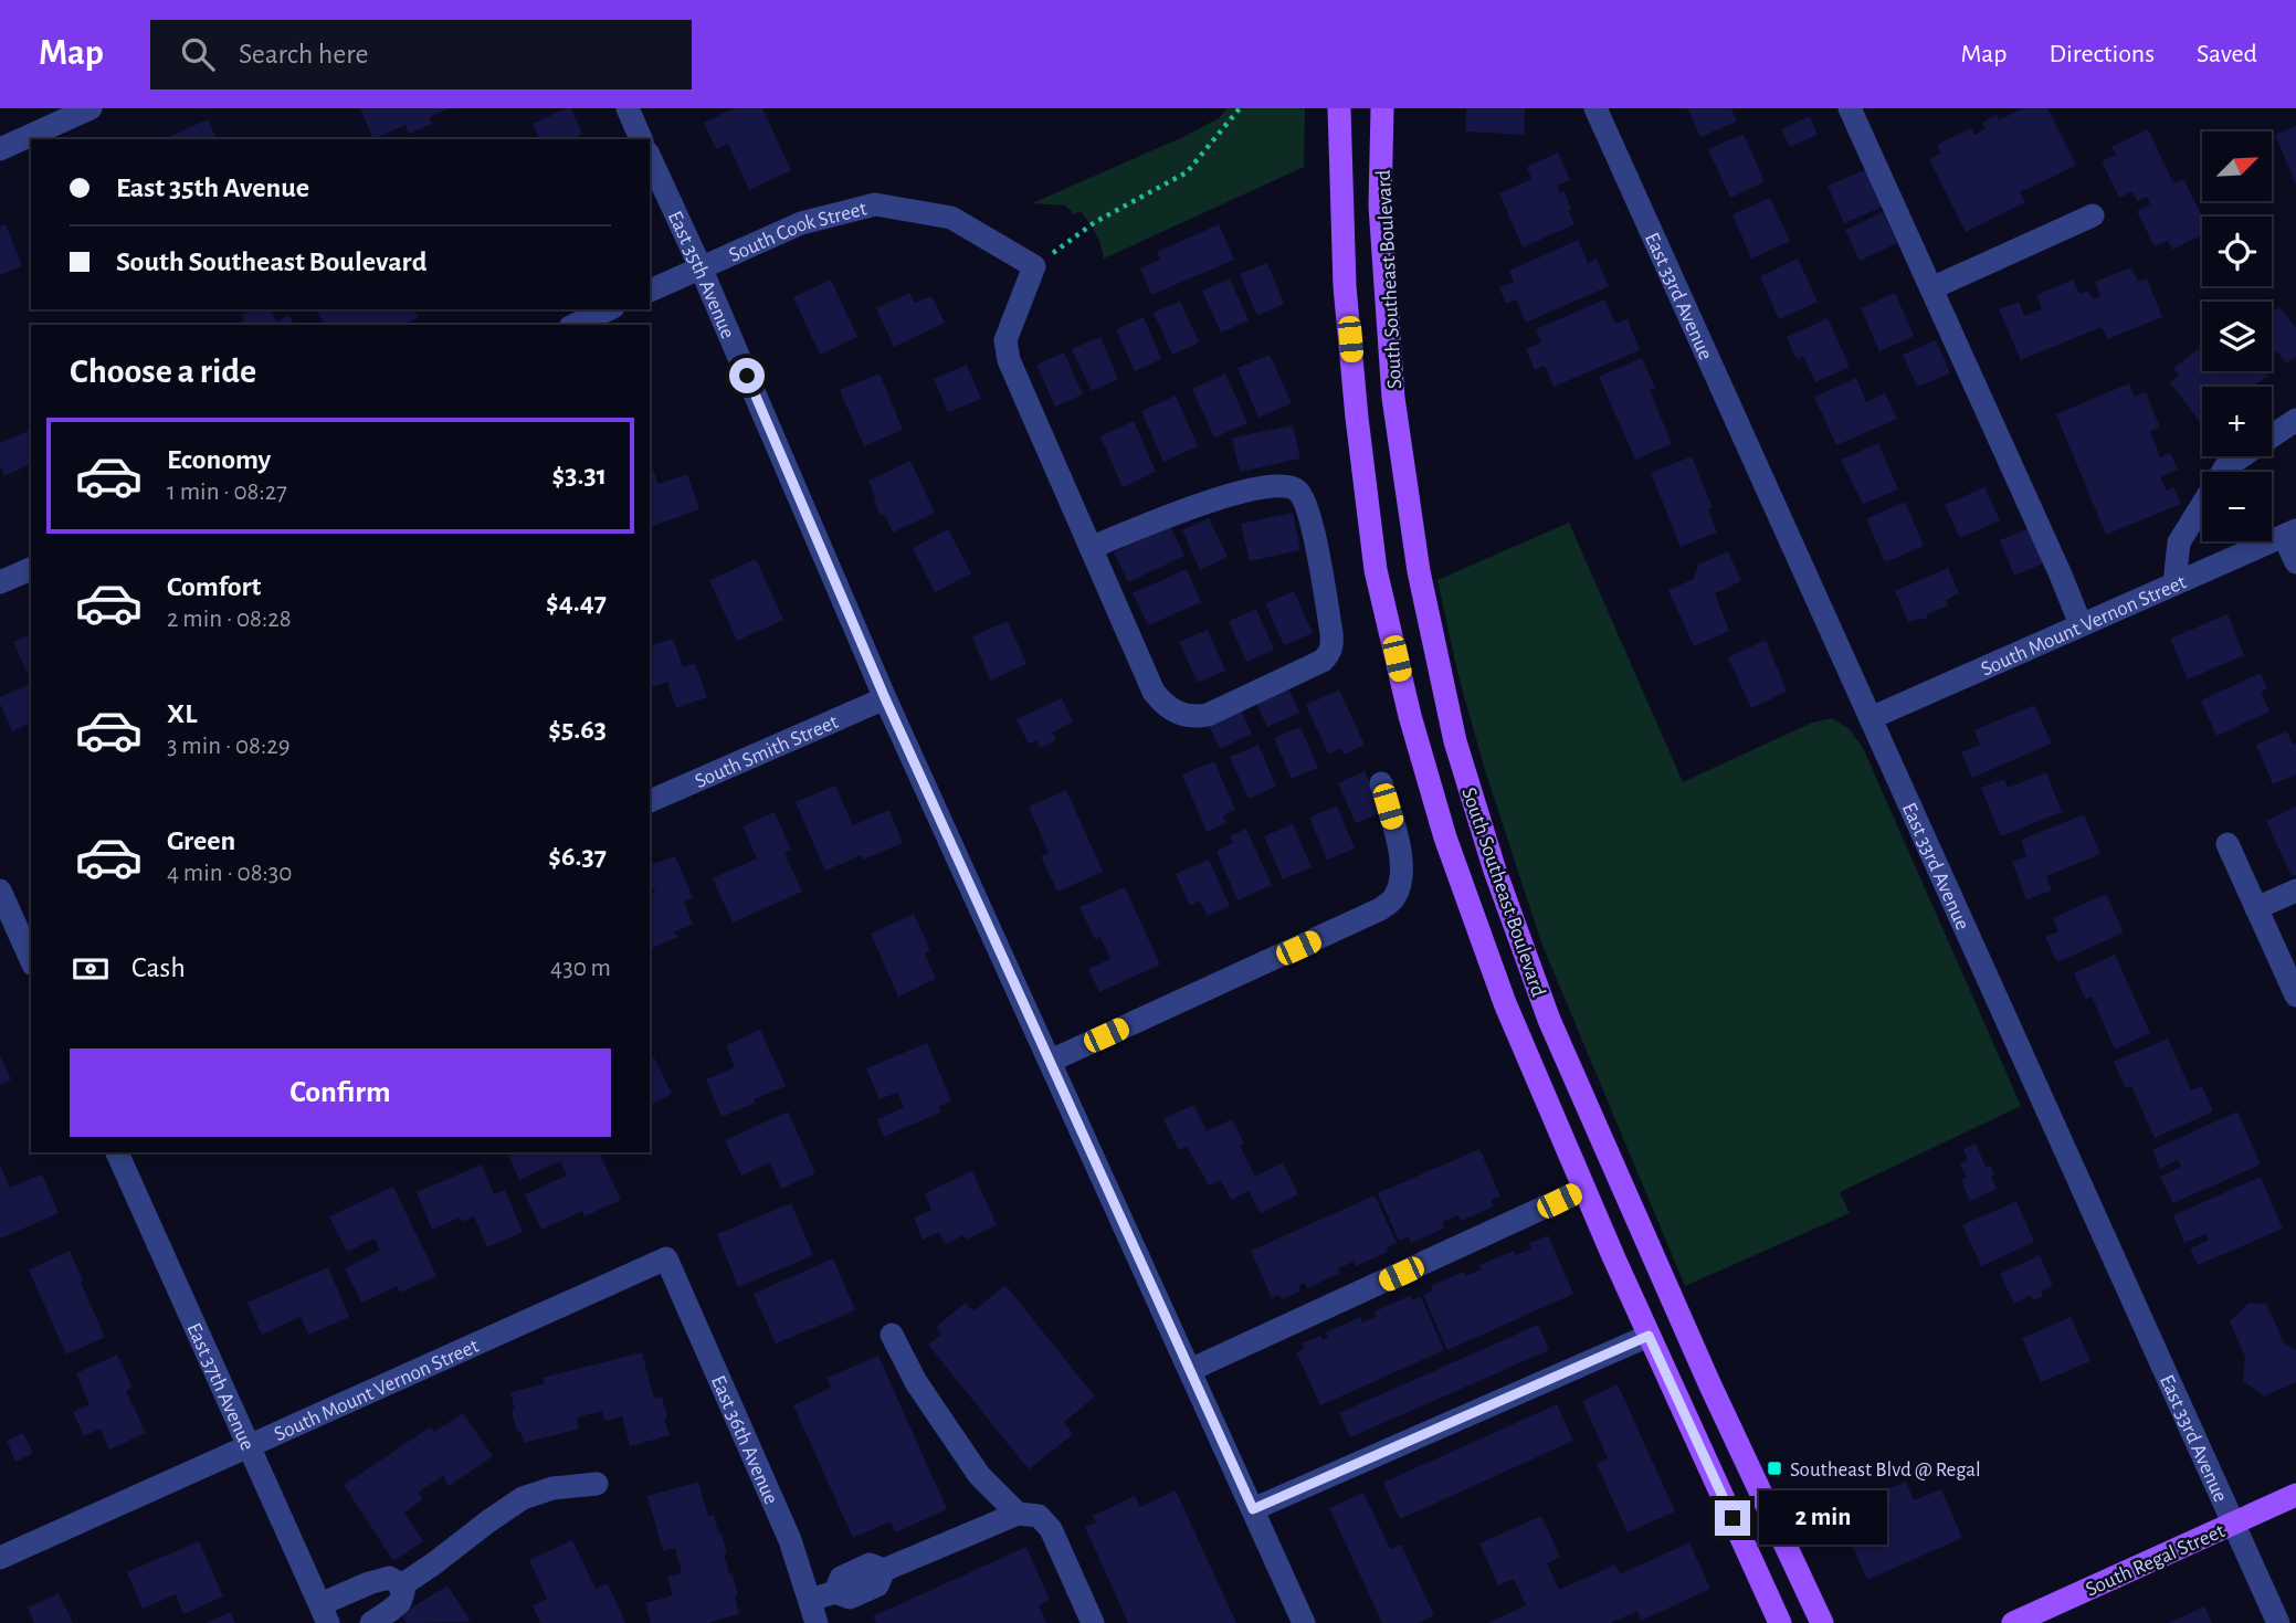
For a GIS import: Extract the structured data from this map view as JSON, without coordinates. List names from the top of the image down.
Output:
{
  "streets": {
    "main road": ["South Southeast Boulevard", "South Regal Street"],
    "street": [
      "South Cook Street",
      "East 35th Avenue",
      "East 33rd Avenue",
      "South Mount Vernon Street",
      "South Smith Street",
      "East 37th Avenue",
      "East 36th Avenue"
    ]
  },
  "crossings": [
    ["South Cook Street", "East 35th Avenue"],
    ["East 35th Avenue", "South Smith Street"],
    ["East 33rd Avenue", "South Mount Vernon Street"],
    ["East 33rd Avenue", "South Regal Street"],
    ["South Mount Vernon Street", "East 37th Avenue"],
    ["South Mount Vernon Street", "East 36th Avenue"]
  ],
  "places": {
    "transit": ["Southeast Blvd @ Regal"]
  },
  "north": "top right",
  "page": {
    "header": "Map",
    "search": "Search here",
    "nav": ["Map", "Directions", "Saved"],
    "map_buttons": ["+", "−"],
    "banner": ["East 35th Avenue", "South Southeast Boulevard"],
    "heading": "Choose a ride",
    "list": [
      {
        "name": "Economy",
        "note": "1 min · 08:27",
        "value": "$3.31"
      },
      {
        "name": "Comfort",
        "note": "2 min · 08:28",
        "value": "$4.47"
      },
      {
        "name": "XL",
        "note": "3 min · 08:29",
        "value": "$5.63"
      },
      {
        "name": "Green",
        "note": "4 min · 08:30",
        "value": "$6.37"
      }
    ],
    "pay": ["Cash", "430 m"],
    "buttons": "Confirm",
    "bubble": "2 min"
  }
}
